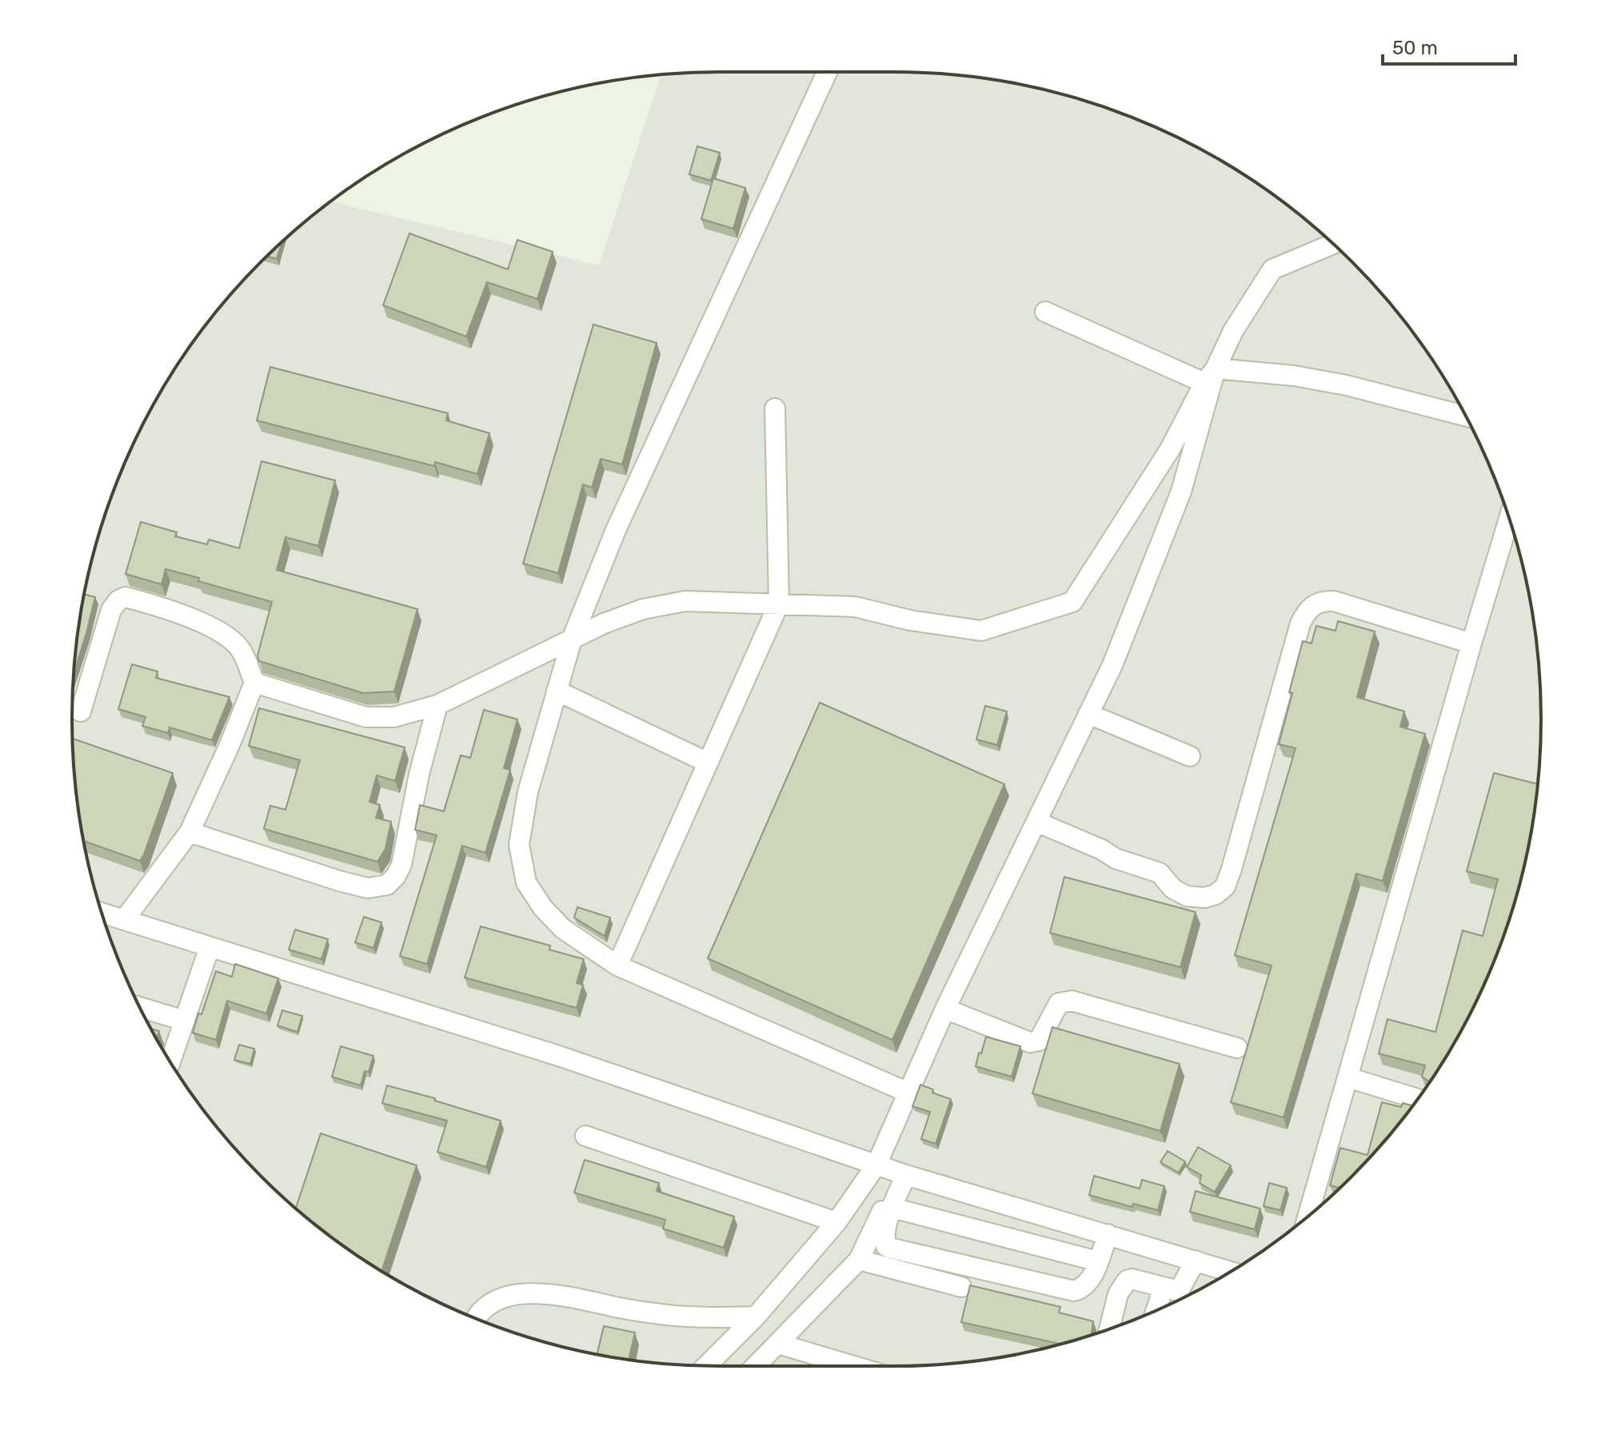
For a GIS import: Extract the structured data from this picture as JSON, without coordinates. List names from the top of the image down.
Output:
{
  "scale_bar": "50 m"
}
